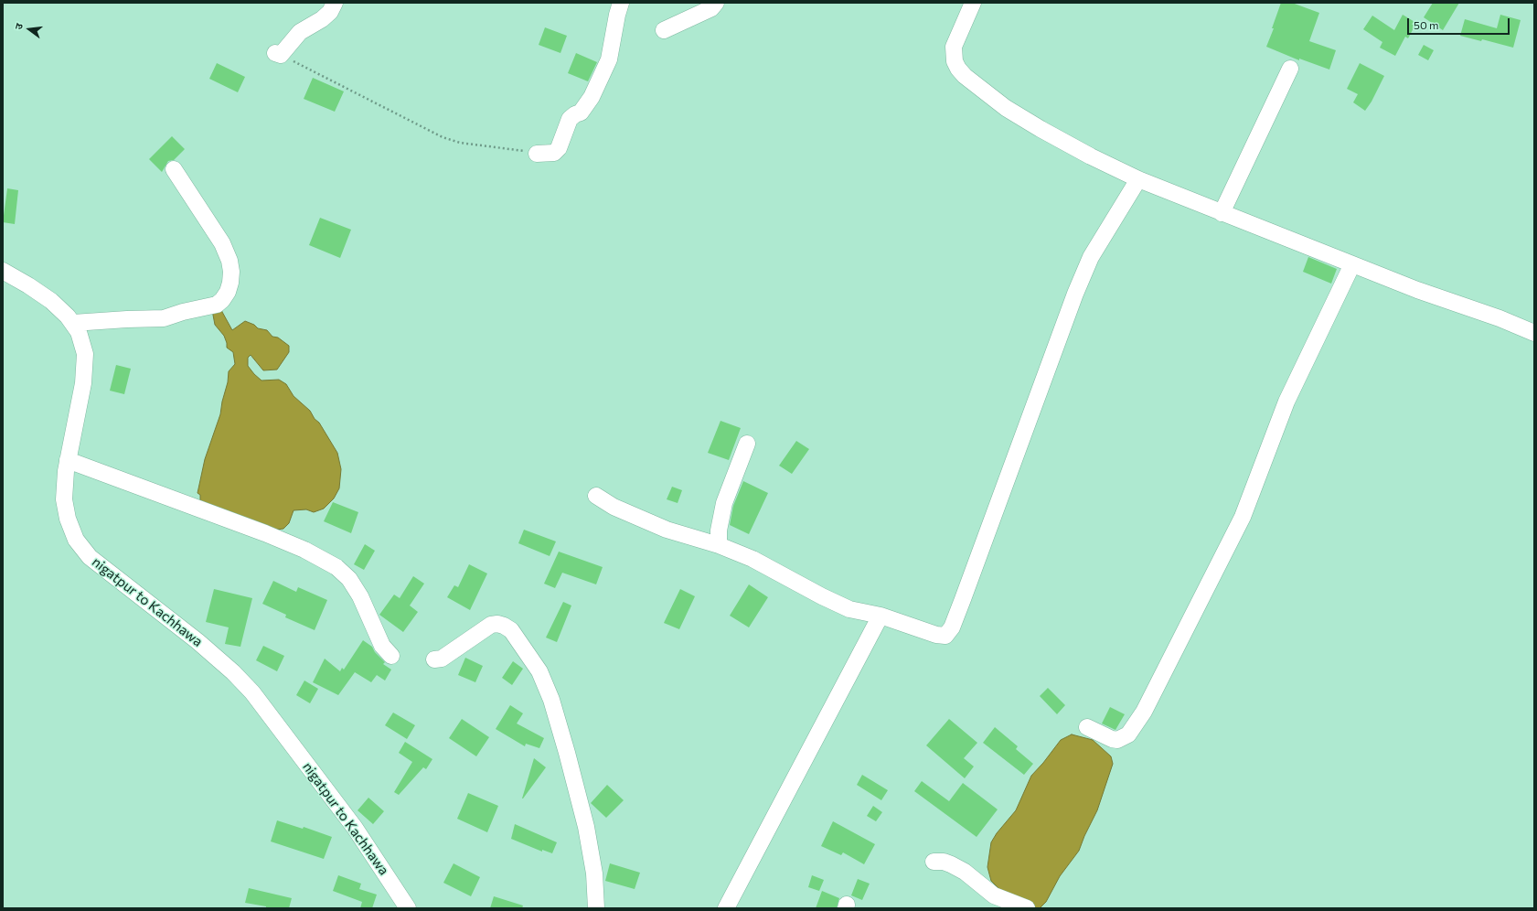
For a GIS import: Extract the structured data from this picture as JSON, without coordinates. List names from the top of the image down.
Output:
{
  "streets": {
    "street": ["nigatpur to Kachhawa"]
  },
  "scale_bar": "50 m",
  "north": "left"
}
